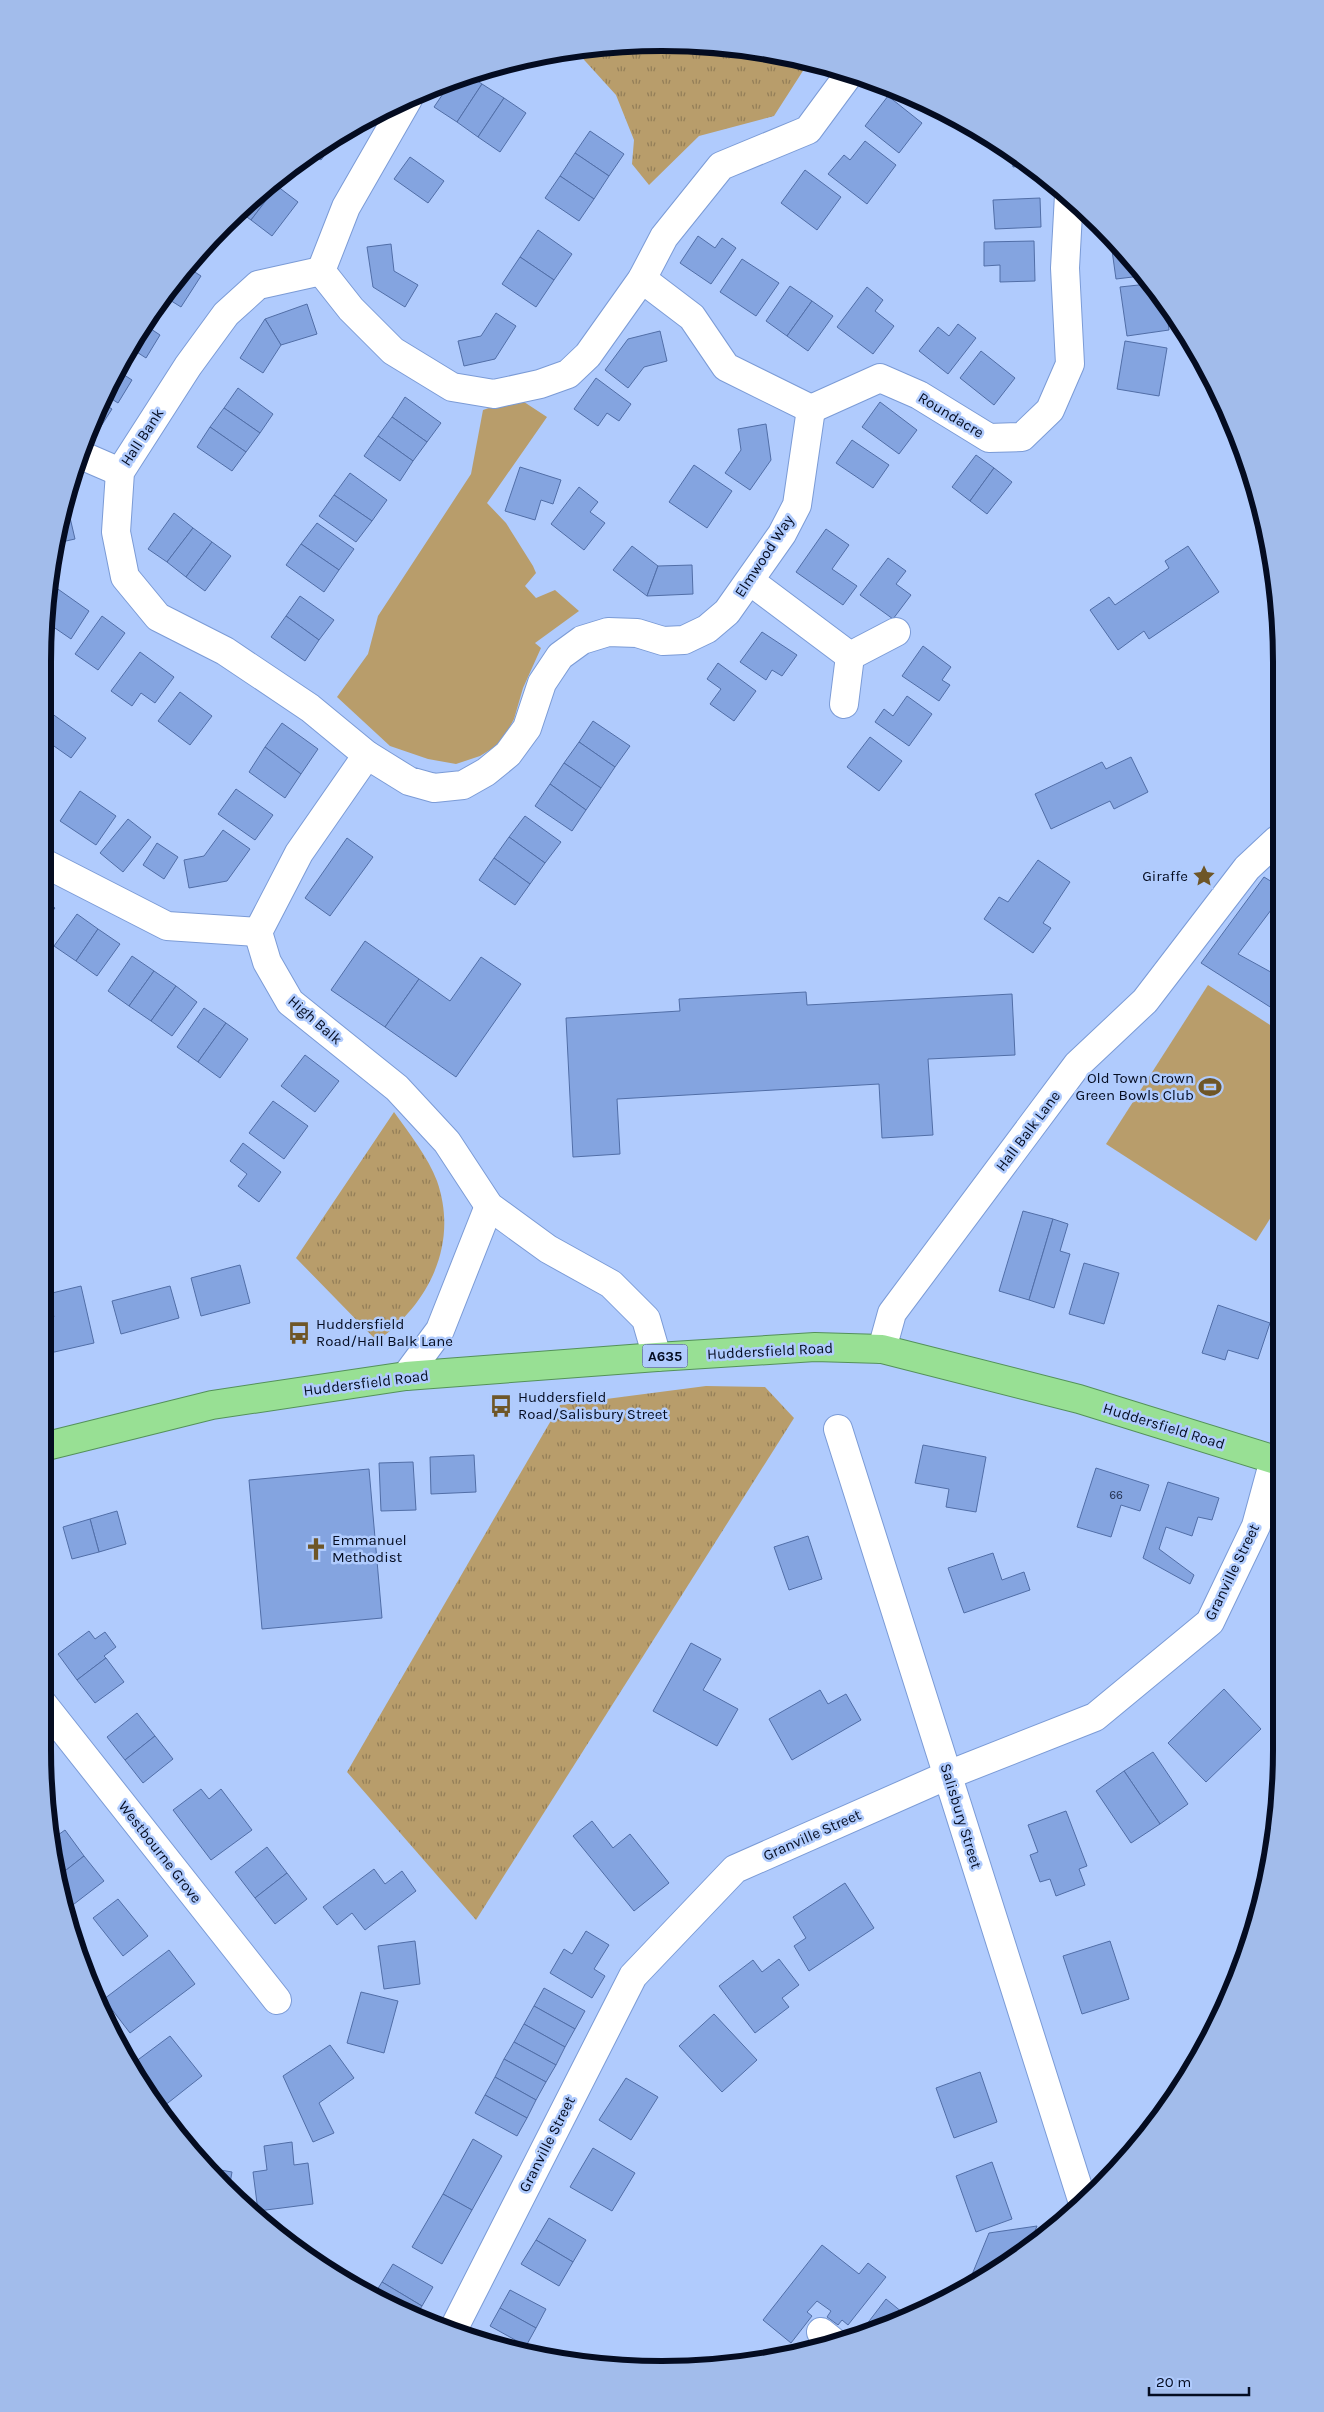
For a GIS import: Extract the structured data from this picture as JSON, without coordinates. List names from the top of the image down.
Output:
{
  "streets": {
    "highway": ["Huddersfield Road", "A635"],
    "street": [
      "Roundacre",
      "Hall Bank",
      "Elmwood Way",
      "High Balk",
      "Hall Balk Lane",
      "Granville Street",
      "Salisbury Street",
      "Westbourne Grove"
    ]
  },
  "crossings": [
    ["Roundacre", "Elmwood Way"],
    ["Hall Bank", "Elmwood Way"],
    ["High Balk", "Huddersfield Road"],
    ["Hall Balk Lane", "Huddersfield Road"],
    ["Granville Street", "Salisbury Street"]
  ],
  "places": {
    "place": ["Giraffe"],
    "sports": ["Old Town Crown Green Bowls Club"],
    "bus stop": ["Huddersfield Road/Hall Balk Lane", "Huddersfield Road/Salisbury Street"],
    "church": ["Emmanuel Methodist"]
  },
  "house_numbers": ["66"],
  "scale_bar": "20 m"
}
